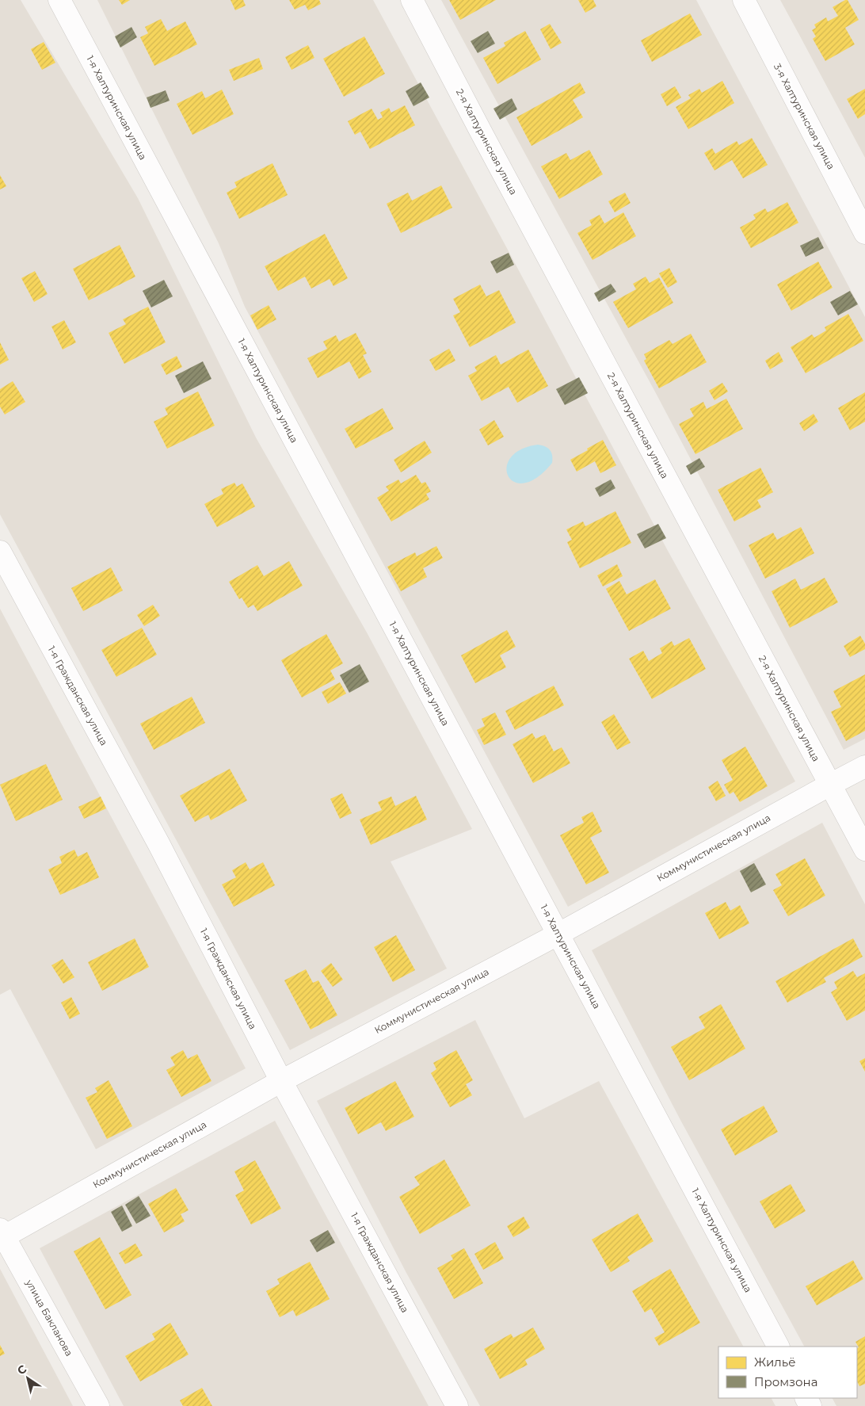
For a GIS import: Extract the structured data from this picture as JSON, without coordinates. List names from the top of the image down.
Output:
{
  "streets": {
    "street": [
      "1-я Халтуринская улица",
      "3-я Халтуринская улица",
      "2-я Халтуринская улица",
      "1-я Гражданская улица",
      "Коммунистическая улица",
      "улица Бакланова"
    ]
  },
  "crossings": [
    ["1-я Халтуринская улица", "Коммунистическая улица"],
    ["2-я Халтуринская улица", "Коммунистическая улица"],
    ["1-я Гражданская улица", "Коммунистическая улица"],
    ["Коммунистическая улица", "улица Бакланова"]
  ],
  "legend": ["Жильё", "Промзона"],
  "north": "top left"
}
